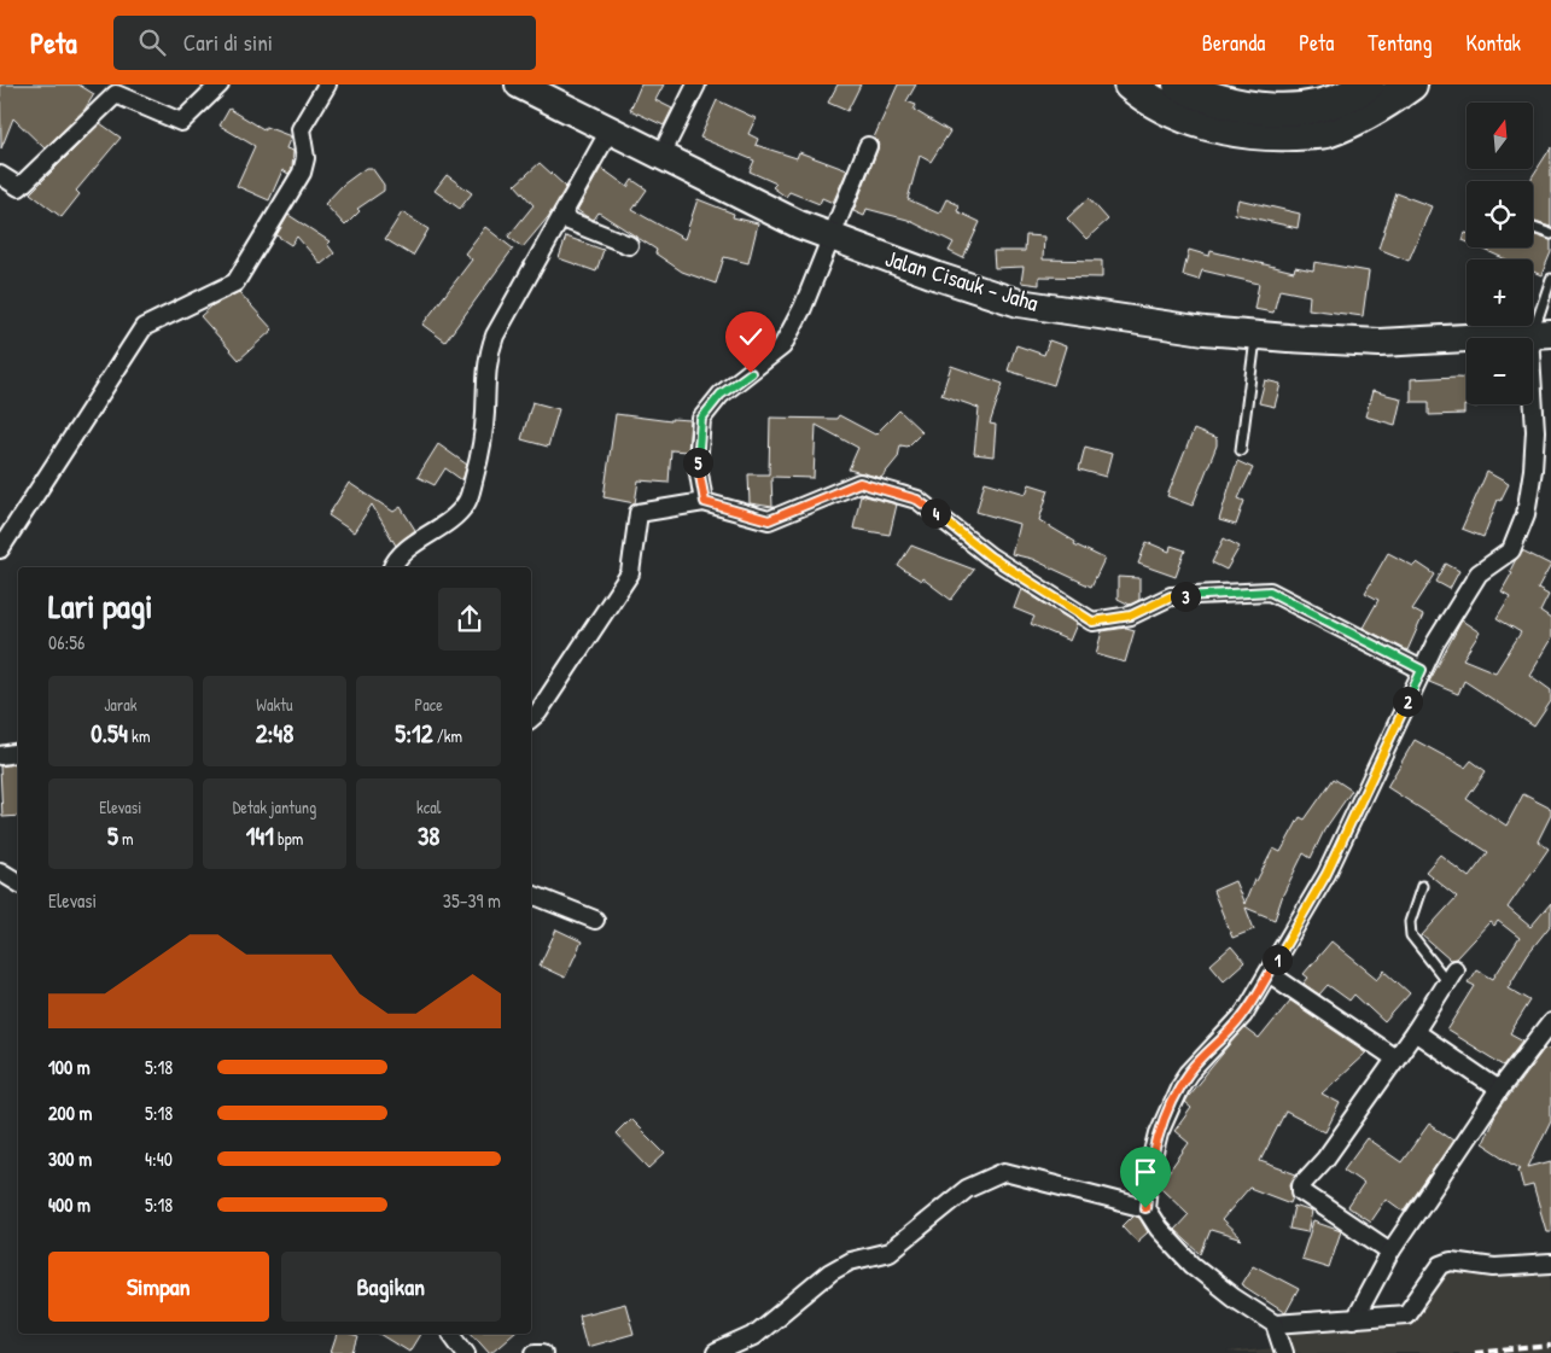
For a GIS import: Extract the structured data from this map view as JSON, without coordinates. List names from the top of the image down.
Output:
{
  "streets": {
    "main road": ["Jalan Cisauk - Jaha"]
  },
  "north": "top",
  "page": {
    "header": "Peta",
    "search": "Cari di sini",
    "nav": [
      "Beranda",
      "Peta",
      "Tentang",
      "Kontak"
    ],
    "map_buttons": ["+", "−"],
    "pins": [
      "5",
      "4",
      "3",
      "2",
      "1"
    ],
    "heading": ["Lari pagi", "06:56"],
    "stats": [
      ["Jarak", "0.54 km"],
      ["Waktu", "2:48"],
      ["Pace", "5:12 /km"],
      ["Elevasi", "5 m"],
      ["Detak jantung", "141 bpm"],
      ["kcal", "38"]
    ],
    "chart": ["Elevasi", "35–39 m"],
    "list": [
      {
        "name": "100 m",
        "note": "5:18"
      },
      {
        "name": "200 m",
        "note": "5:18"
      },
      {
        "name": "300 m",
        "note": "4:40"
      },
      {
        "name": "400 m",
        "note": "5:18"
      }
    ],
    "buttons": ["Simpan", "Bagikan"]
  }
}
